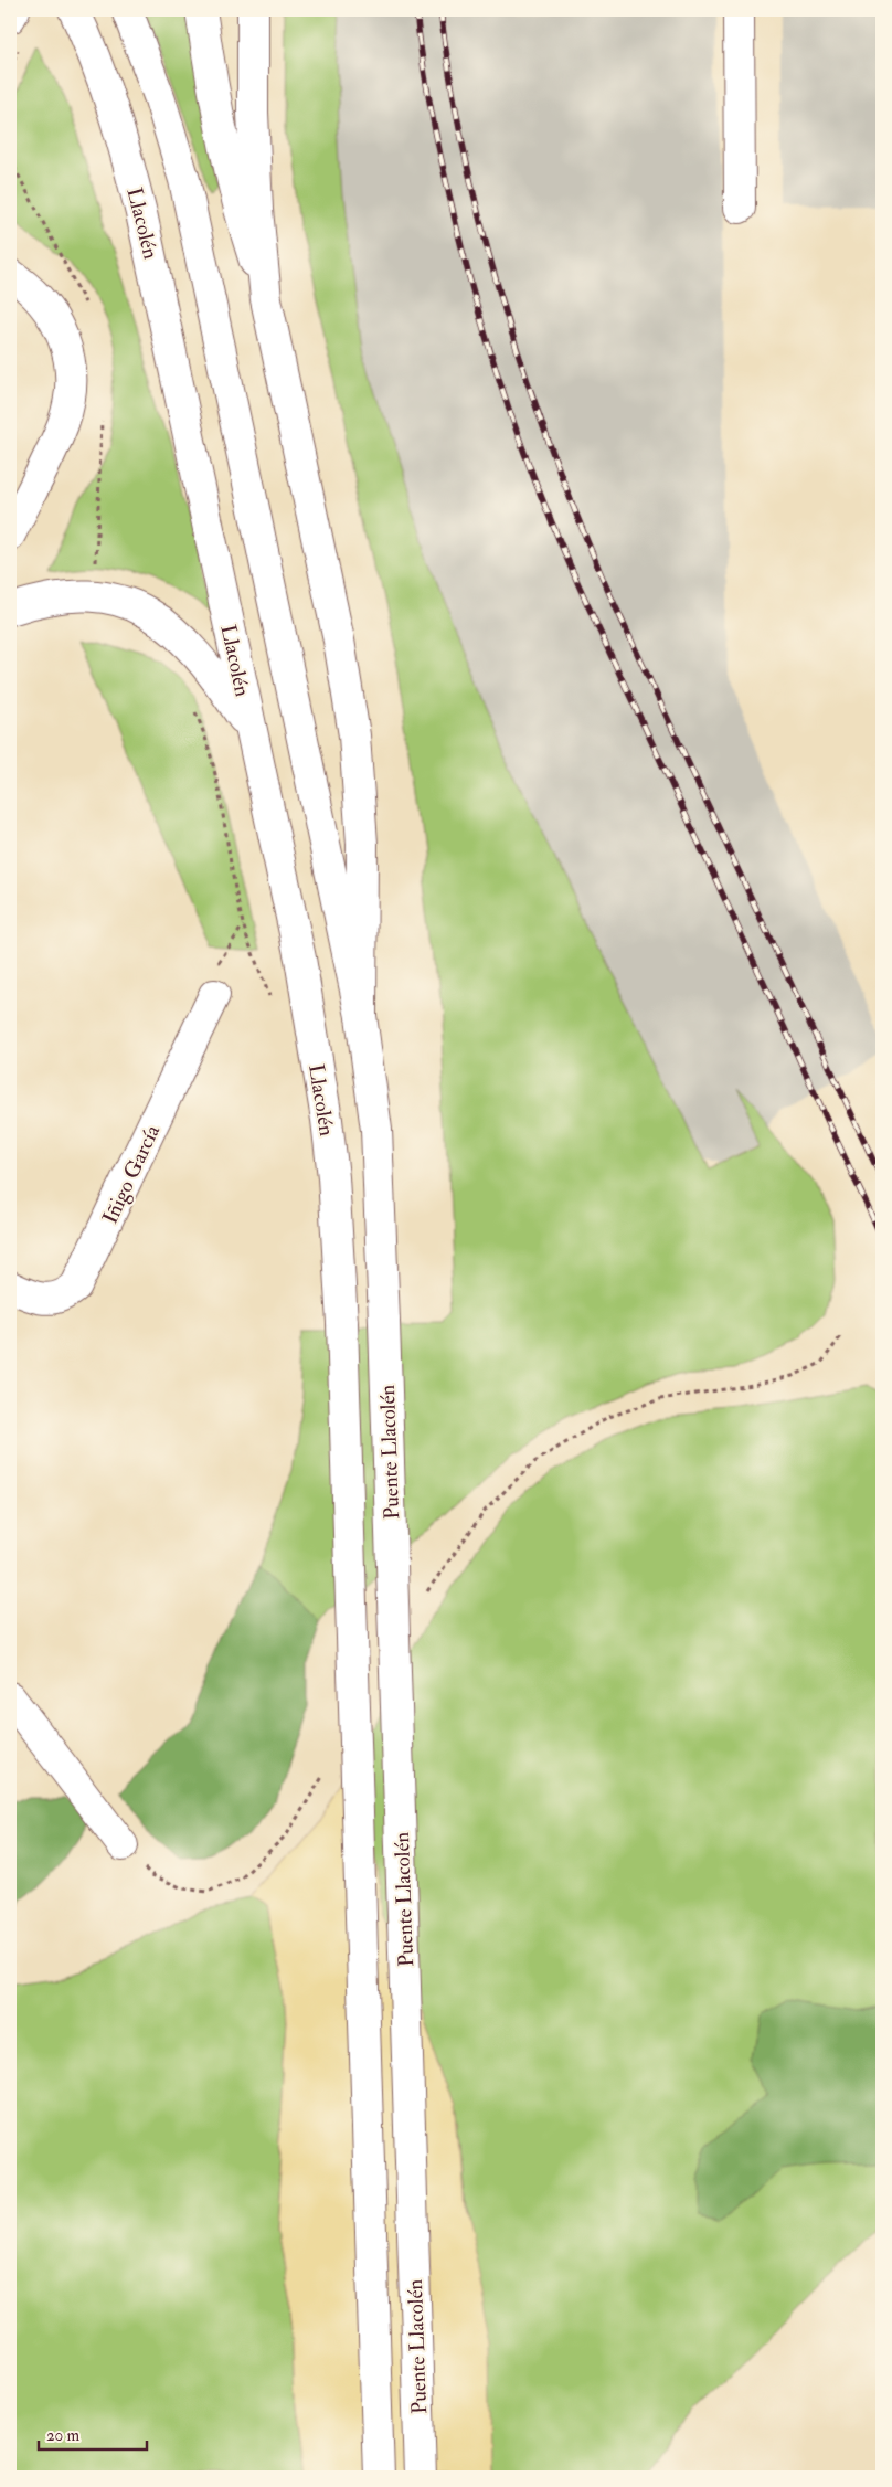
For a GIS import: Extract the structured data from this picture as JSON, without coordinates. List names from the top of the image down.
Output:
{
  "streets": {
    "main road": ["Llacolén", "Iñigo García", "Puente Llacolén"]
  },
  "crossings": [
    ["Llacolén", "Puente Llacolén"]
  ],
  "scale_bar": "20 m"
}
